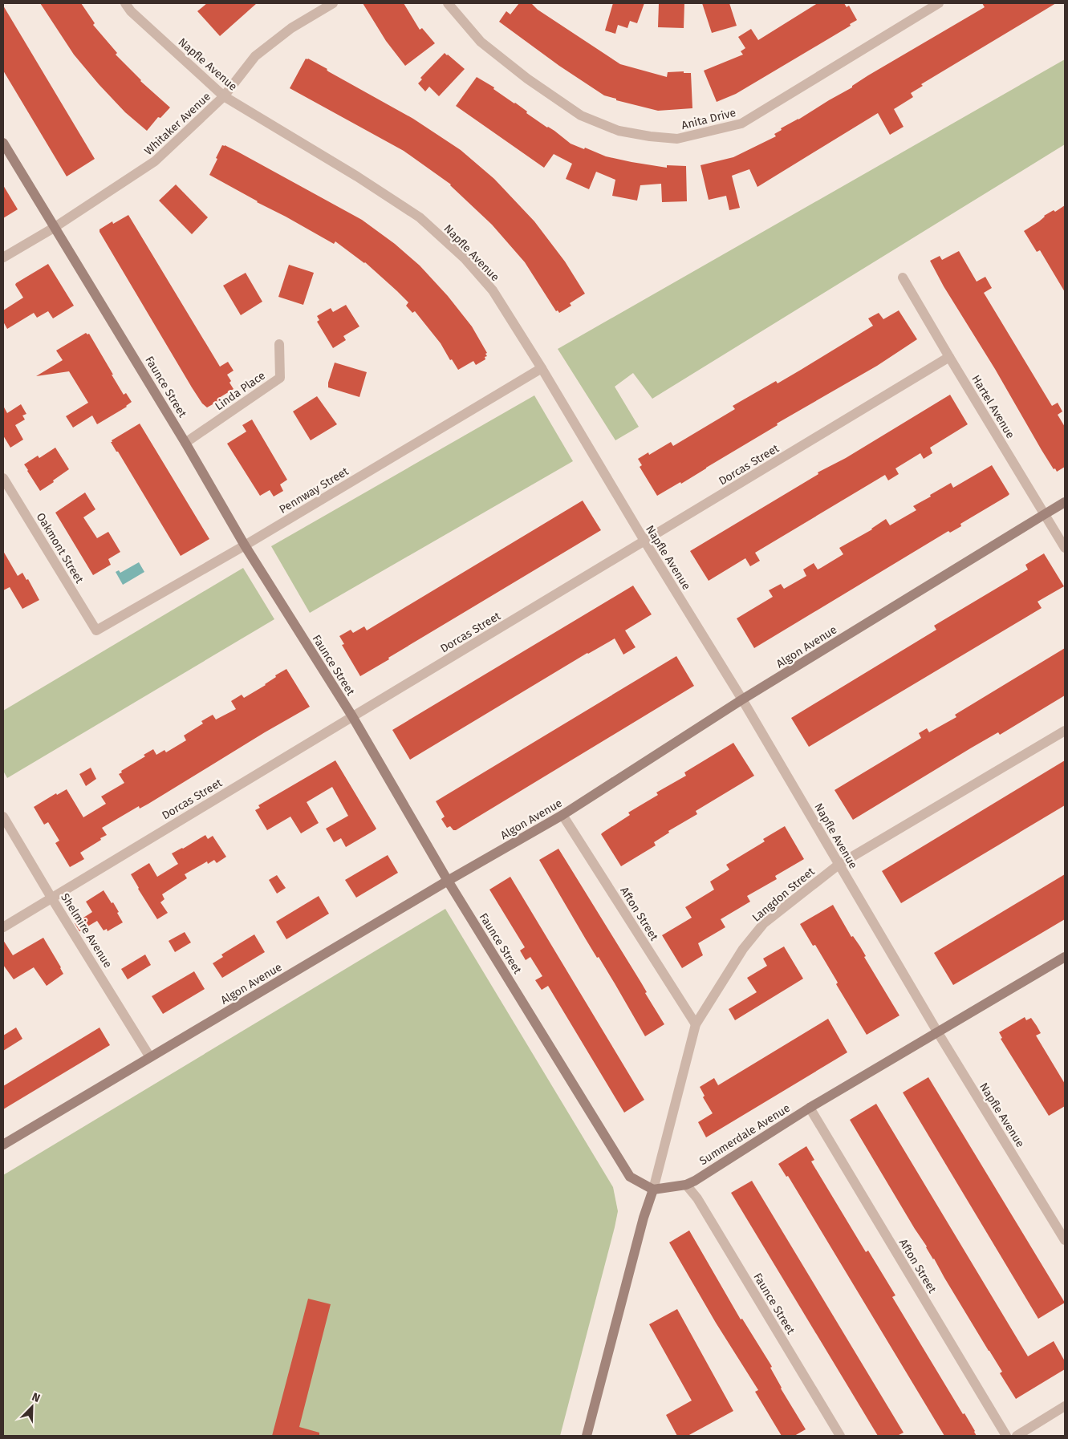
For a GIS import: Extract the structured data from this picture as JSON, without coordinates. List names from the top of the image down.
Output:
{
  "streets": {
    "street": [
      "Napfle Avenue",
      "Anita Drive",
      "Whitaker Avenue",
      "Faunce Street",
      "Linda Place",
      "Hartel Avenue",
      "Dorcas Street",
      "Pennway Street",
      "Oakmont Street",
      "Algon Avenue",
      "Langdon Street",
      "Afton Street",
      "Shelmire Avenue",
      "Summerdale Avenue"
    ]
  },
  "crossings": [
    ["Napfle Avenue", "Whitaker Avenue"],
    ["Napfle Avenue", "Dorcas Street"],
    ["Napfle Avenue", "Pennway Street"],
    ["Napfle Avenue", "Algon Avenue"],
    ["Napfle Avenue", "Langdon Street"],
    ["Napfle Avenue", "Summerdale Avenue"],
    ["Whitaker Avenue", "Faunce Street"],
    ["Faunce Street", "Linda Place"],
    ["Faunce Street", "Dorcas Street"],
    ["Faunce Street", "Pennway Street"],
    ["Faunce Street", "Algon Avenue"],
    ["Faunce Street", "Langdon Street"],
    ["Faunce Street", "Summerdale Avenue"],
    ["Hartel Avenue", "Dorcas Street"],
    ["Hartel Avenue", "Algon Avenue"],
    ["Dorcas Street", "Shelmire Avenue"],
    ["Pennway Street", "Oakmont Street"],
    ["Algon Avenue", "Afton Street"],
    ["Algon Avenue", "Shelmire Avenue"],
    ["Langdon Street", "Afton Street"],
    ["Langdon Street", "Summerdale Avenue"],
    ["Afton Street", "Summerdale Avenue"]
  ],
  "north": "top right"
}
